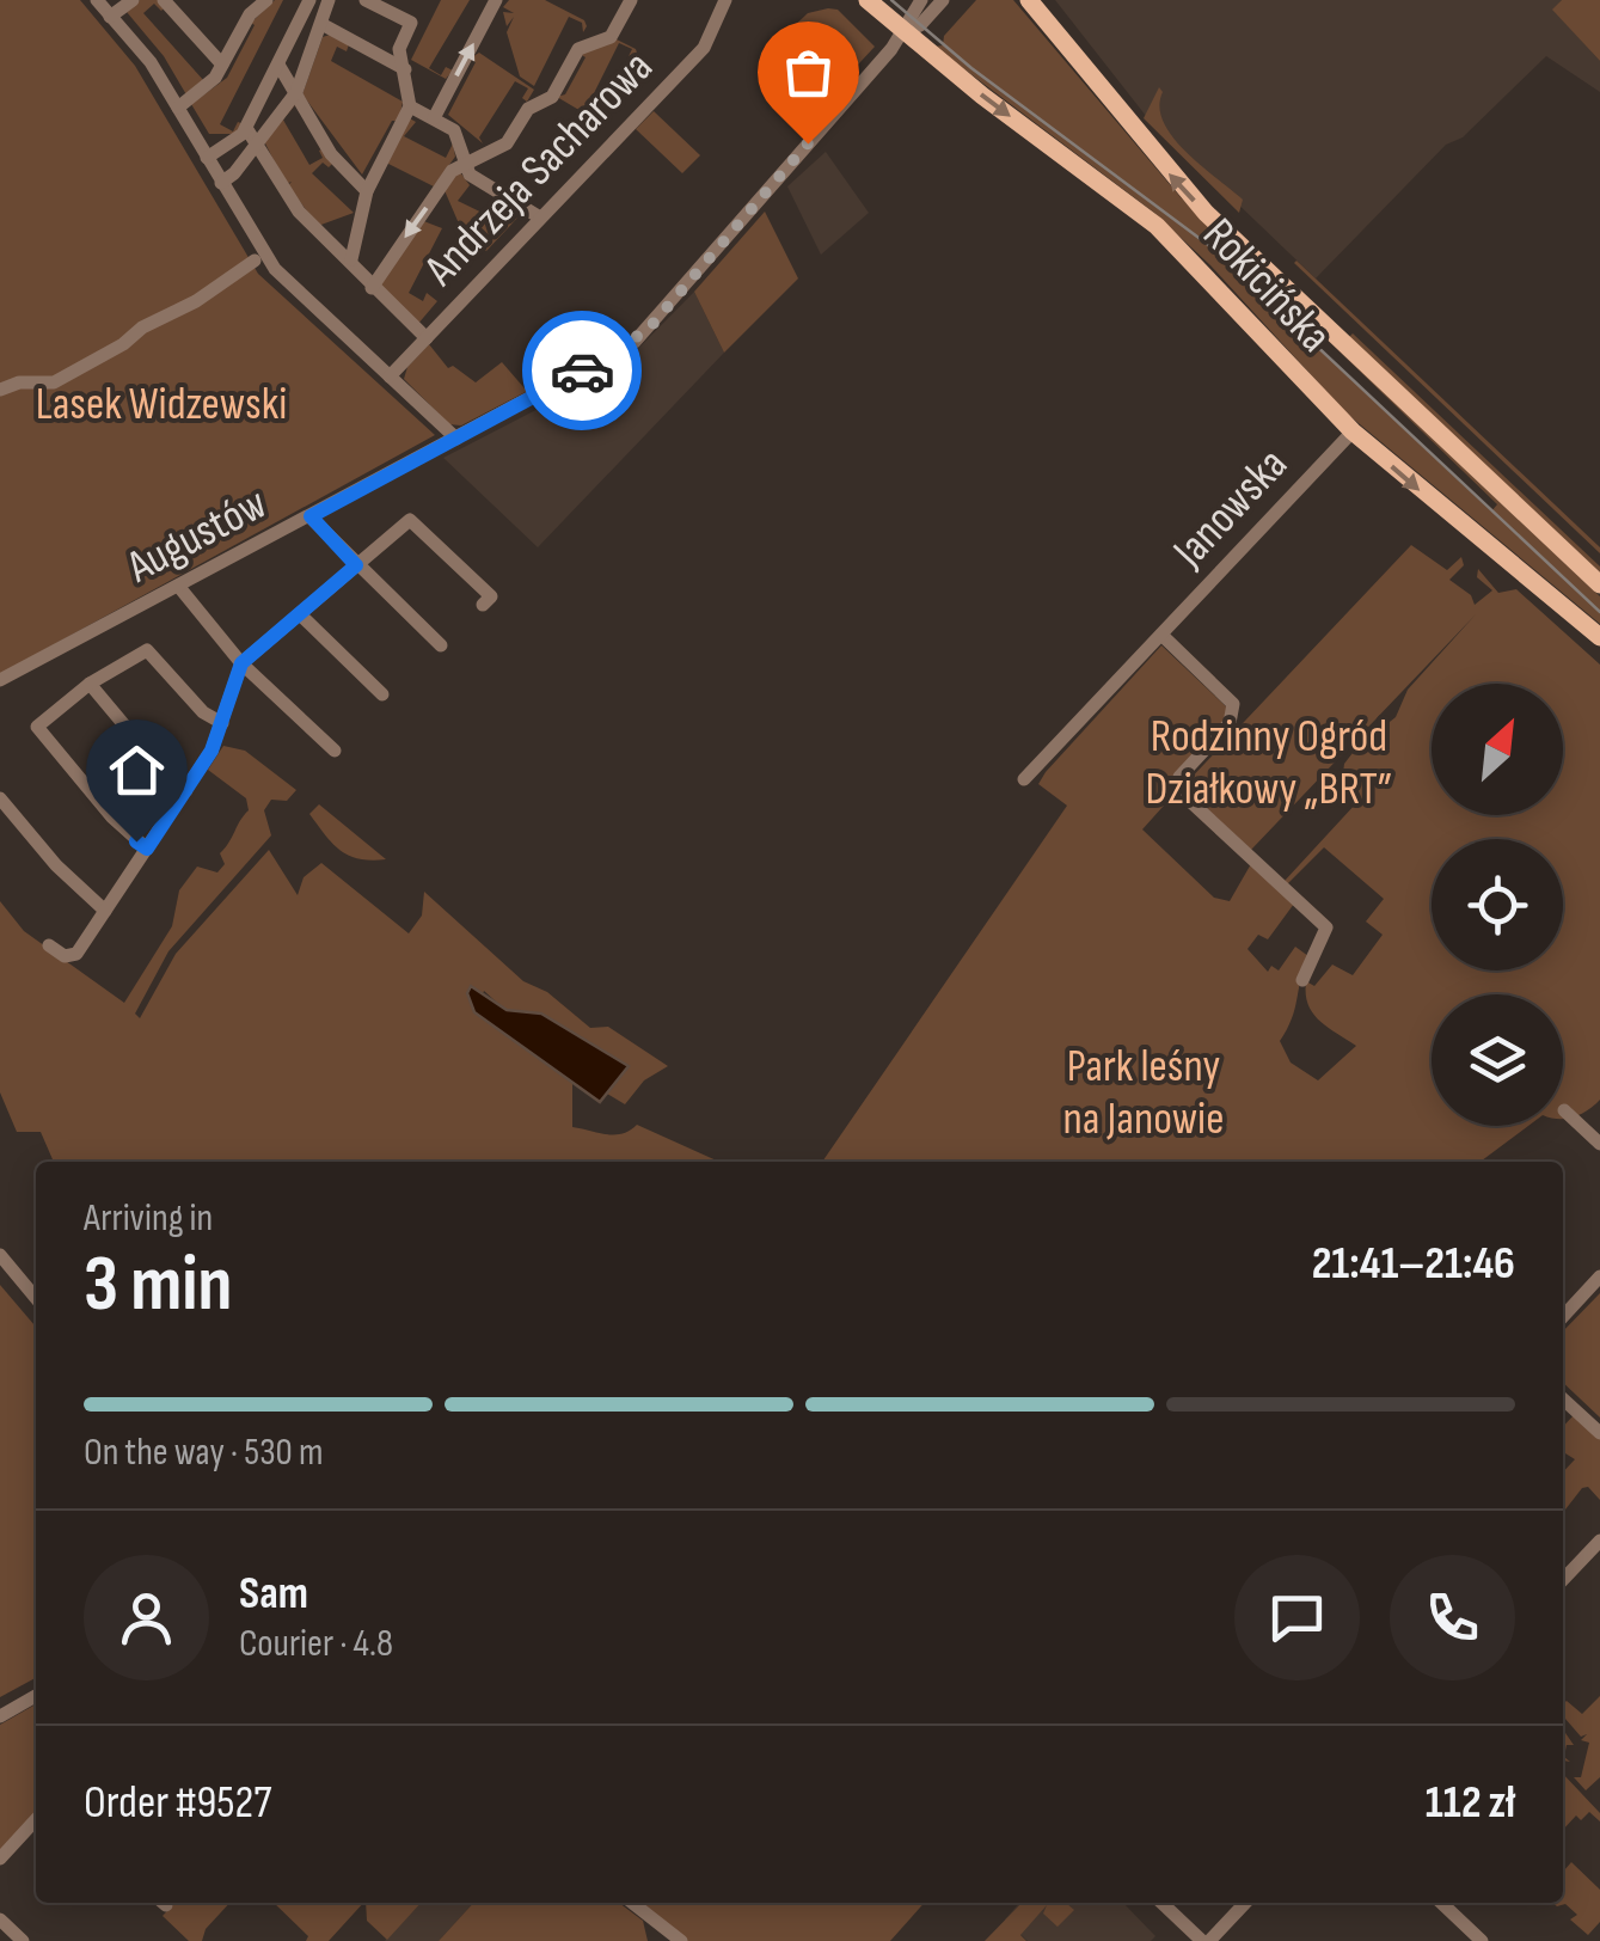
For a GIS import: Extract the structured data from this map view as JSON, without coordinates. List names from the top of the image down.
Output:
{
  "streets": {
    "main road": ["Rokicińska"],
    "street": ["Andrzeja Sacharowa", "Janowska", "Augustów"]
  },
  "crossings": [
    ["Rokicińska", "Janowska"],
    ["Rokicińska", "Augustów"]
  ],
  "parks": ["Lasek Widzewski", "Rodzinny Ogród Działkowy „BRT”", "Park leśny na Janowie"],
  "north": "top right",
  "page": {
    "heading": ["3 min", "Arriving in", "21:41–21:46"],
    "panel": [
      "Sam",
      "Courier · 4.8",
      "Order #9527",
      "112 zł"
    ],
    "bar": "On the way · 530 m"
  }
}
